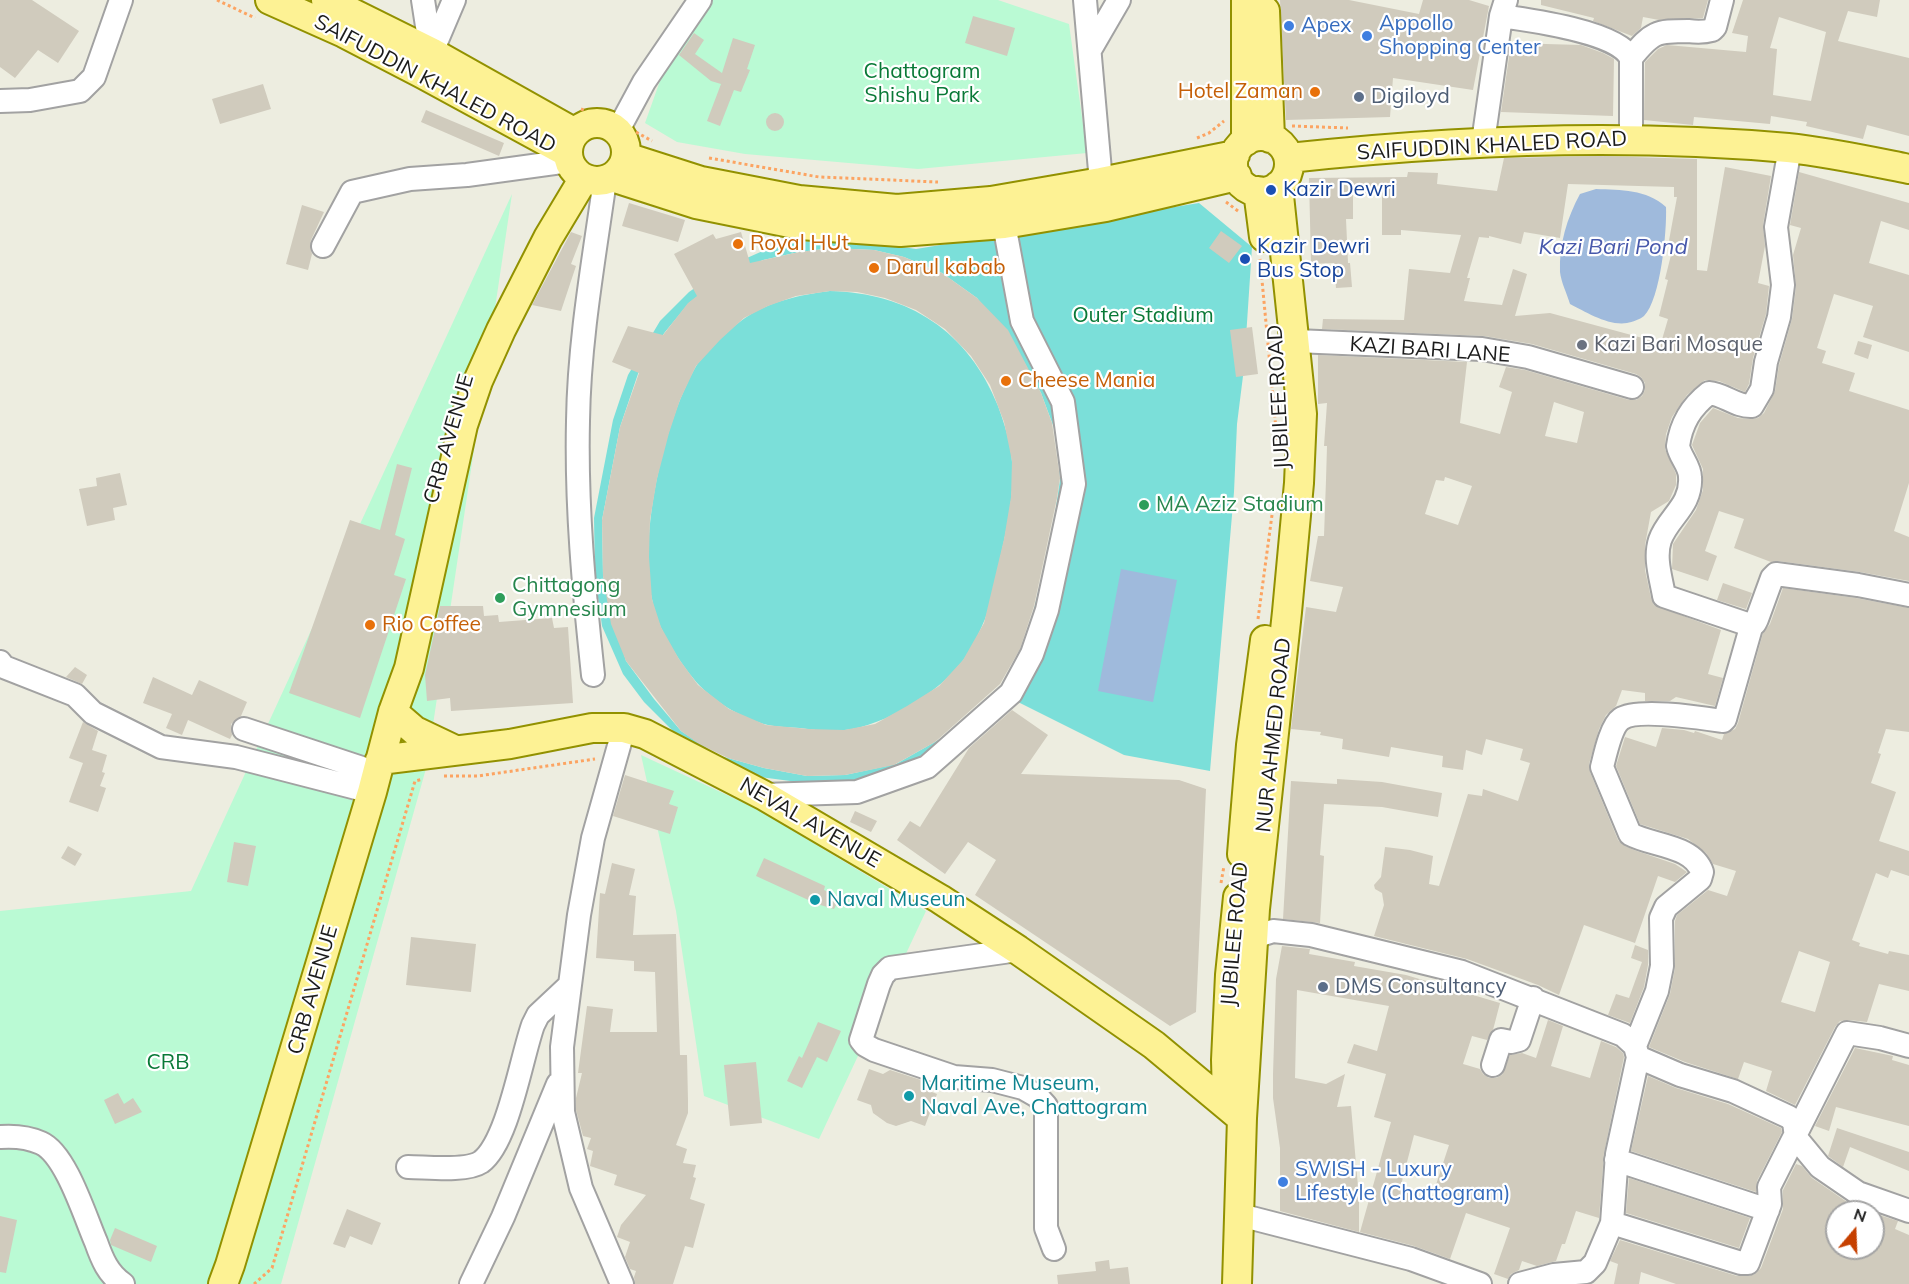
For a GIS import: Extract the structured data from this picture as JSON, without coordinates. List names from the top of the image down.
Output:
{
  "streets": {
    "main road": [
      "SAIFUDDIN KHALED ROAD",
      "JUBILEE ROAD",
      "CRB AVENUE",
      "NUR AHMED ROAD",
      "NEVAL AVENUE"
    ],
    "street": ["KAZI BARI LANE"]
  },
  "crossings": [
    ["SAIFUDDIN KHALED ROAD", "JUBILEE ROAD"],
    ["SAIFUDDIN KHALED ROAD", "CRB AVENUE"],
    ["SAIFUDDIN KHALED ROAD", "NUR AHMED ROAD"],
    ["KAZI BARI LANE", "NUR AHMED ROAD"],
    ["JUBILEE ROAD", "NUR AHMED ROAD"],
    ["JUBILEE ROAD", "NEVAL AVENUE"],
    ["CRB AVENUE", "NEVAL AVENUE"],
    ["NUR AHMED ROAD", "NEVAL AVENUE"]
  ],
  "water": ["Kazi Bari Pond"],
  "parks": ["Chattogram Shishu Park", "Outer Stadium", "CRB"],
  "places": [
    "Apex",
    "Appollo Shopping Center",
    "Hotel Zaman",
    "Digiloyd",
    "Kazir Dewri",
    "Royal HUt",
    "Kazir Dewri Bus Stop",
    "Darul kabab",
    "Kazi Bari Mosque",
    "Cheese Mania",
    "MA Aziz Stadium",
    "Chittagong Gymnesium",
    "Rio Coffee",
    "Naval Museun",
    "DMS Consultancy",
    "Maritime Museum, Naval Ave, Chattogram",
    "SWISH - Luxury Lifestyle (Chattogram)"
  ],
  "north": "top"
}
